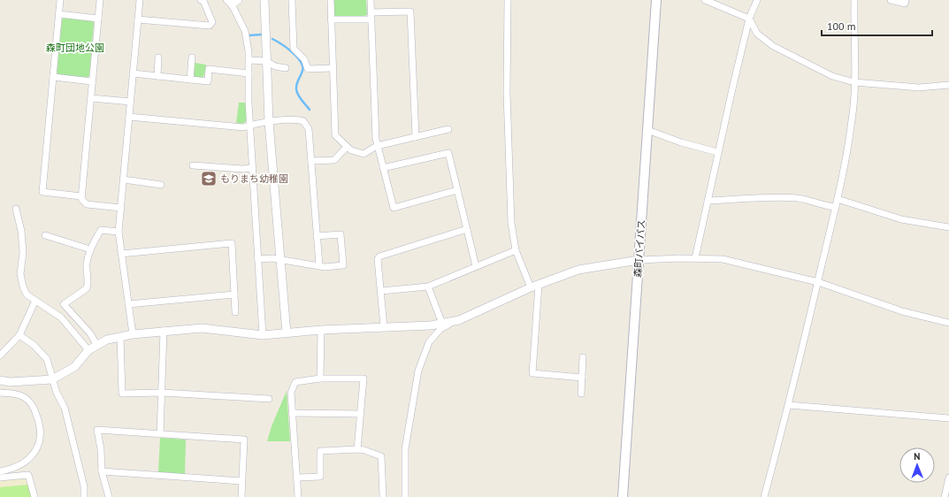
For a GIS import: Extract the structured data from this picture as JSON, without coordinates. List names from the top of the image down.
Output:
{
  "streets": {
    "main road": ["森町バイパス"]
  },
  "parks": ["森町団地公園"],
  "places": {
    "school or university": ["もりまち幼稚園"]
  },
  "scale_bar": "100 m",
  "north": "top"
}
